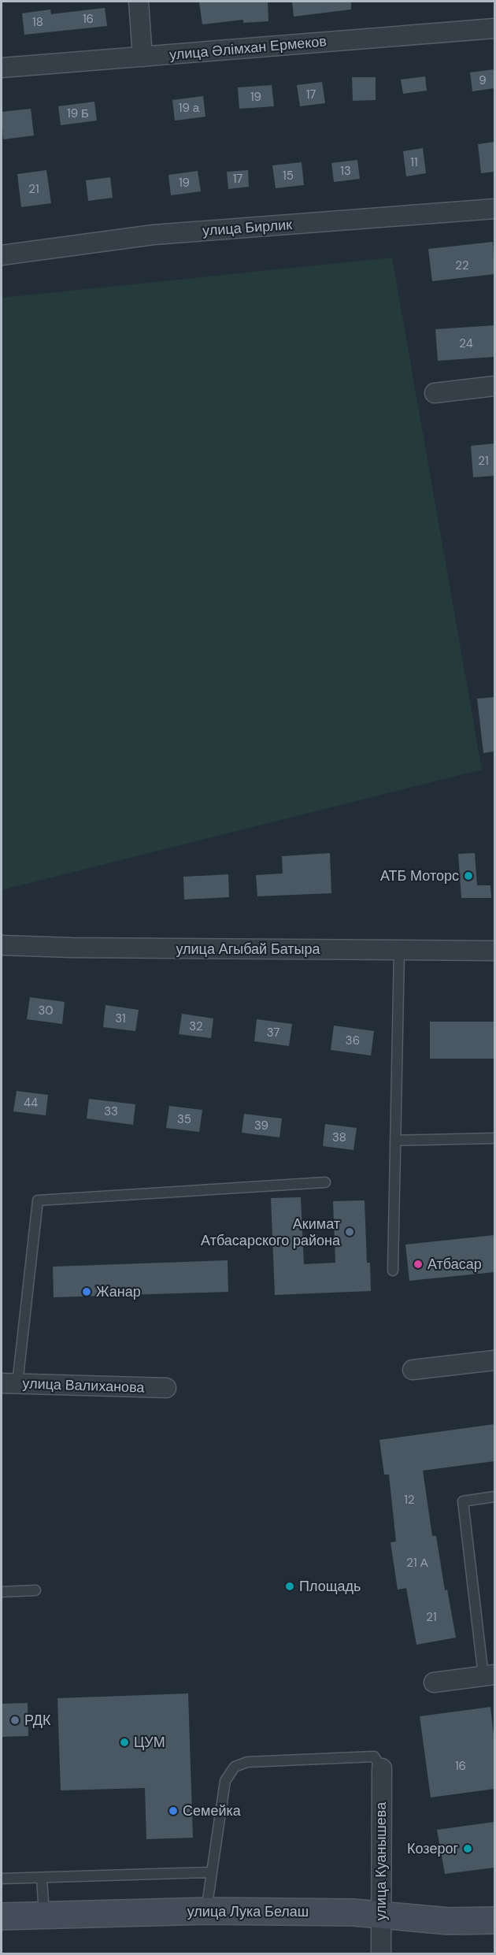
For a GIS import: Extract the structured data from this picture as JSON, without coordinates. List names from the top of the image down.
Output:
{
  "streets": {
    "main road": ["улица Лука Белаш"],
    "street": [
      "улица Әлімхан Ермеков",
      "улица Бирлик",
      "улица Агыбай Батыра",
      "улица Валиханова",
      "улица Куанышева"
    ]
  },
  "crossings": [
    ["улица Куанышева", "улица Лука Белаш"]
  ],
  "places": [
    "АТБ Моторс",
    "Акимат Атбасарского района",
    "Атбасар",
    "Жанар",
    "Площадь",
    "РДК",
    "ЦУМ",
    "Семейка",
    "Козерог"
  ],
  "house_numbers": [
    "16",
    "18",
    "9",
    "17",
    "19",
    "19 а",
    "19 Б",
    "11",
    "13",
    "15",
    "17",
    "19",
    "21",
    "22",
    "24",
    "21",
    "30",
    "31",
    "32",
    "37",
    "36",
    "44",
    "33",
    "35",
    "39",
    "38",
    "12",
    "21 А",
    "21",
    "16"
  ]
}
